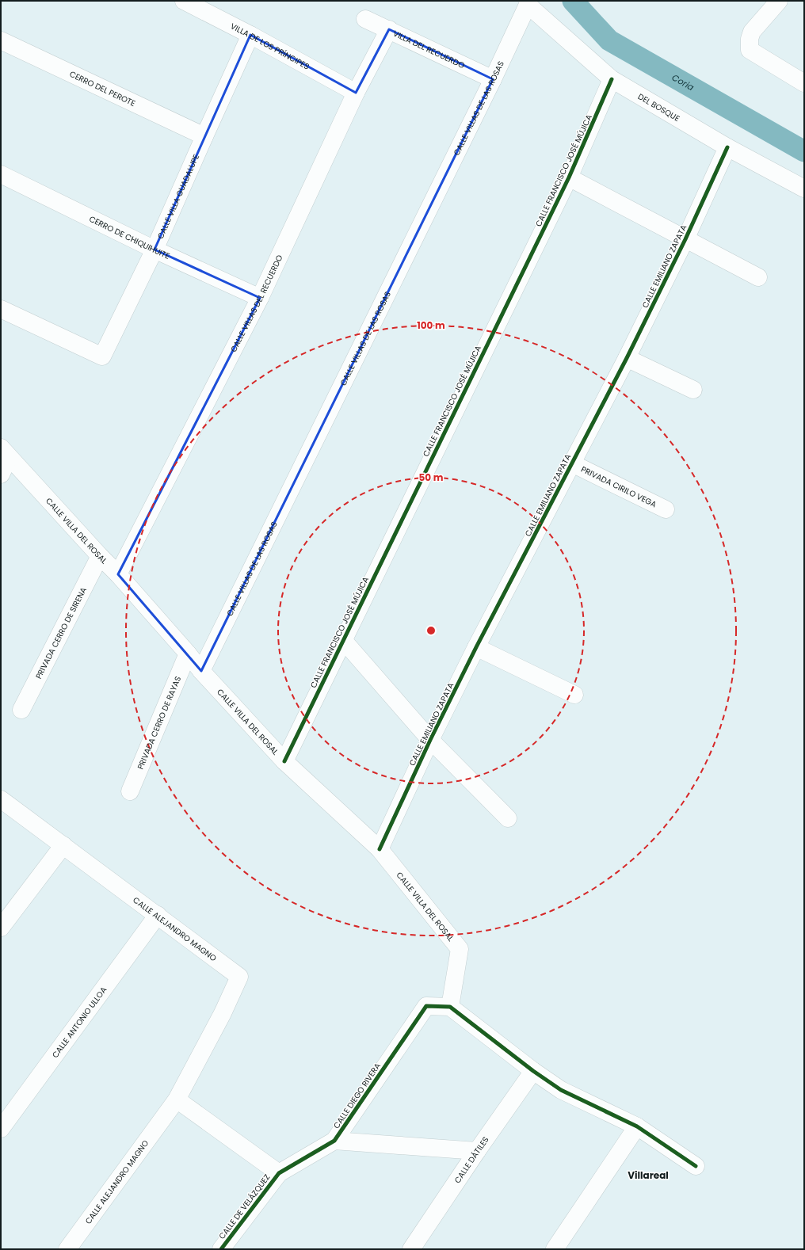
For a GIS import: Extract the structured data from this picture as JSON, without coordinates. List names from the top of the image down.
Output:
{
  "streets": {
    "street": [
      "VILLA DE LOS PRÍNCIPES",
      "VILLA DEL RECUERDO",
      "CERRO DEL PEROTE",
      "DEL BOSQUE",
      "CALLE VILLAS DE LAS ROSAS",
      "CALLE FRANCISCO JOSÉ MÚJICA",
      "CALLE VILLA GUADALUPE",
      "CERRO DE CHIQUIHUITE",
      "CALLE EMILIANO ZAPATA",
      "CALLE VILLAS DEL RECUERDO",
      "PRIVADA CIRILO VEGA",
      "CALLE VILLA DEL ROSAL",
      "PRIVADA CERRO DE SIRENA",
      "PRIVADA CERRO DE RAYAS",
      "CALLE ALEJANDRO MAGNO",
      "CALLE ANTONIO ULLOA",
      "CALLE DIEGO RIVERA",
      "CALLE DÁTILES",
      "CALLE DE VELÁZQUEZ"
    ]
  },
  "crossings": [
    ["VILLA DE LOS PRÍNCIPES", "CALLE VILLA GUADALUPE"],
    ["VILLA DE LOS PRÍNCIPES", "CALLE VILLAS DEL RECUERDO"],
    ["VILLA DEL RECUERDO", "CALLE VILLAS DE LAS ROSAS"],
    ["VILLA DEL RECUERDO", "CALLE VILLAS DEL RECUERDO"],
    ["CERRO DEL PEROTE", "CALLE VILLA GUADALUPE"],
    ["DEL BOSQUE", "CALLE VILLAS DE LAS ROSAS"],
    ["DEL BOSQUE", "CALLE FRANCISCO JOSÉ MÚJICA"],
    ["DEL BOSQUE", "CALLE EMILIANO ZAPATA"],
    ["CALLE VILLAS DE LAS ROSAS", "CALLE VILLA DEL ROSAL"],
    ["CALLE FRANCISCO JOSÉ MÚJICA", "CALLE VILLA DEL ROSAL"],
    ["CALLE VILLA GUADALUPE", "CERRO DE CHIQUIHUITE"],
    ["CERRO DE CHIQUIHUITE", "CALLE VILLAS DEL RECUERDO"],
    ["CALLE EMILIANO ZAPATA", "PRIVADA CIRILO VEGA"],
    ["CALLE EMILIANO ZAPATA", "CALLE VILLA DEL ROSAL"],
    ["CALLE VILLAS DEL RECUERDO", "CALLE VILLA DEL ROSAL"],
    ["CALLE VILLA DEL ROSAL", "PRIVADA CERRO DE SIRENA"],
    ["CALLE VILLA DEL ROSAL", "PRIVADA CERRO DE RAYAS"],
    ["CALLE VILLA DEL ROSAL", "CALLE DIEGO RIVERA"],
    ["CALLE ALEJANDRO MAGNO", "CALLE ANTONIO ULLOA"],
    ["CALLE DIEGO RIVERA", "CALLE DE VELÁZQUEZ"]
  ],
  "districts": ["Villareal"],
  "water": ["Coria"],
  "rings": ["100 m", "50 m"]
}
